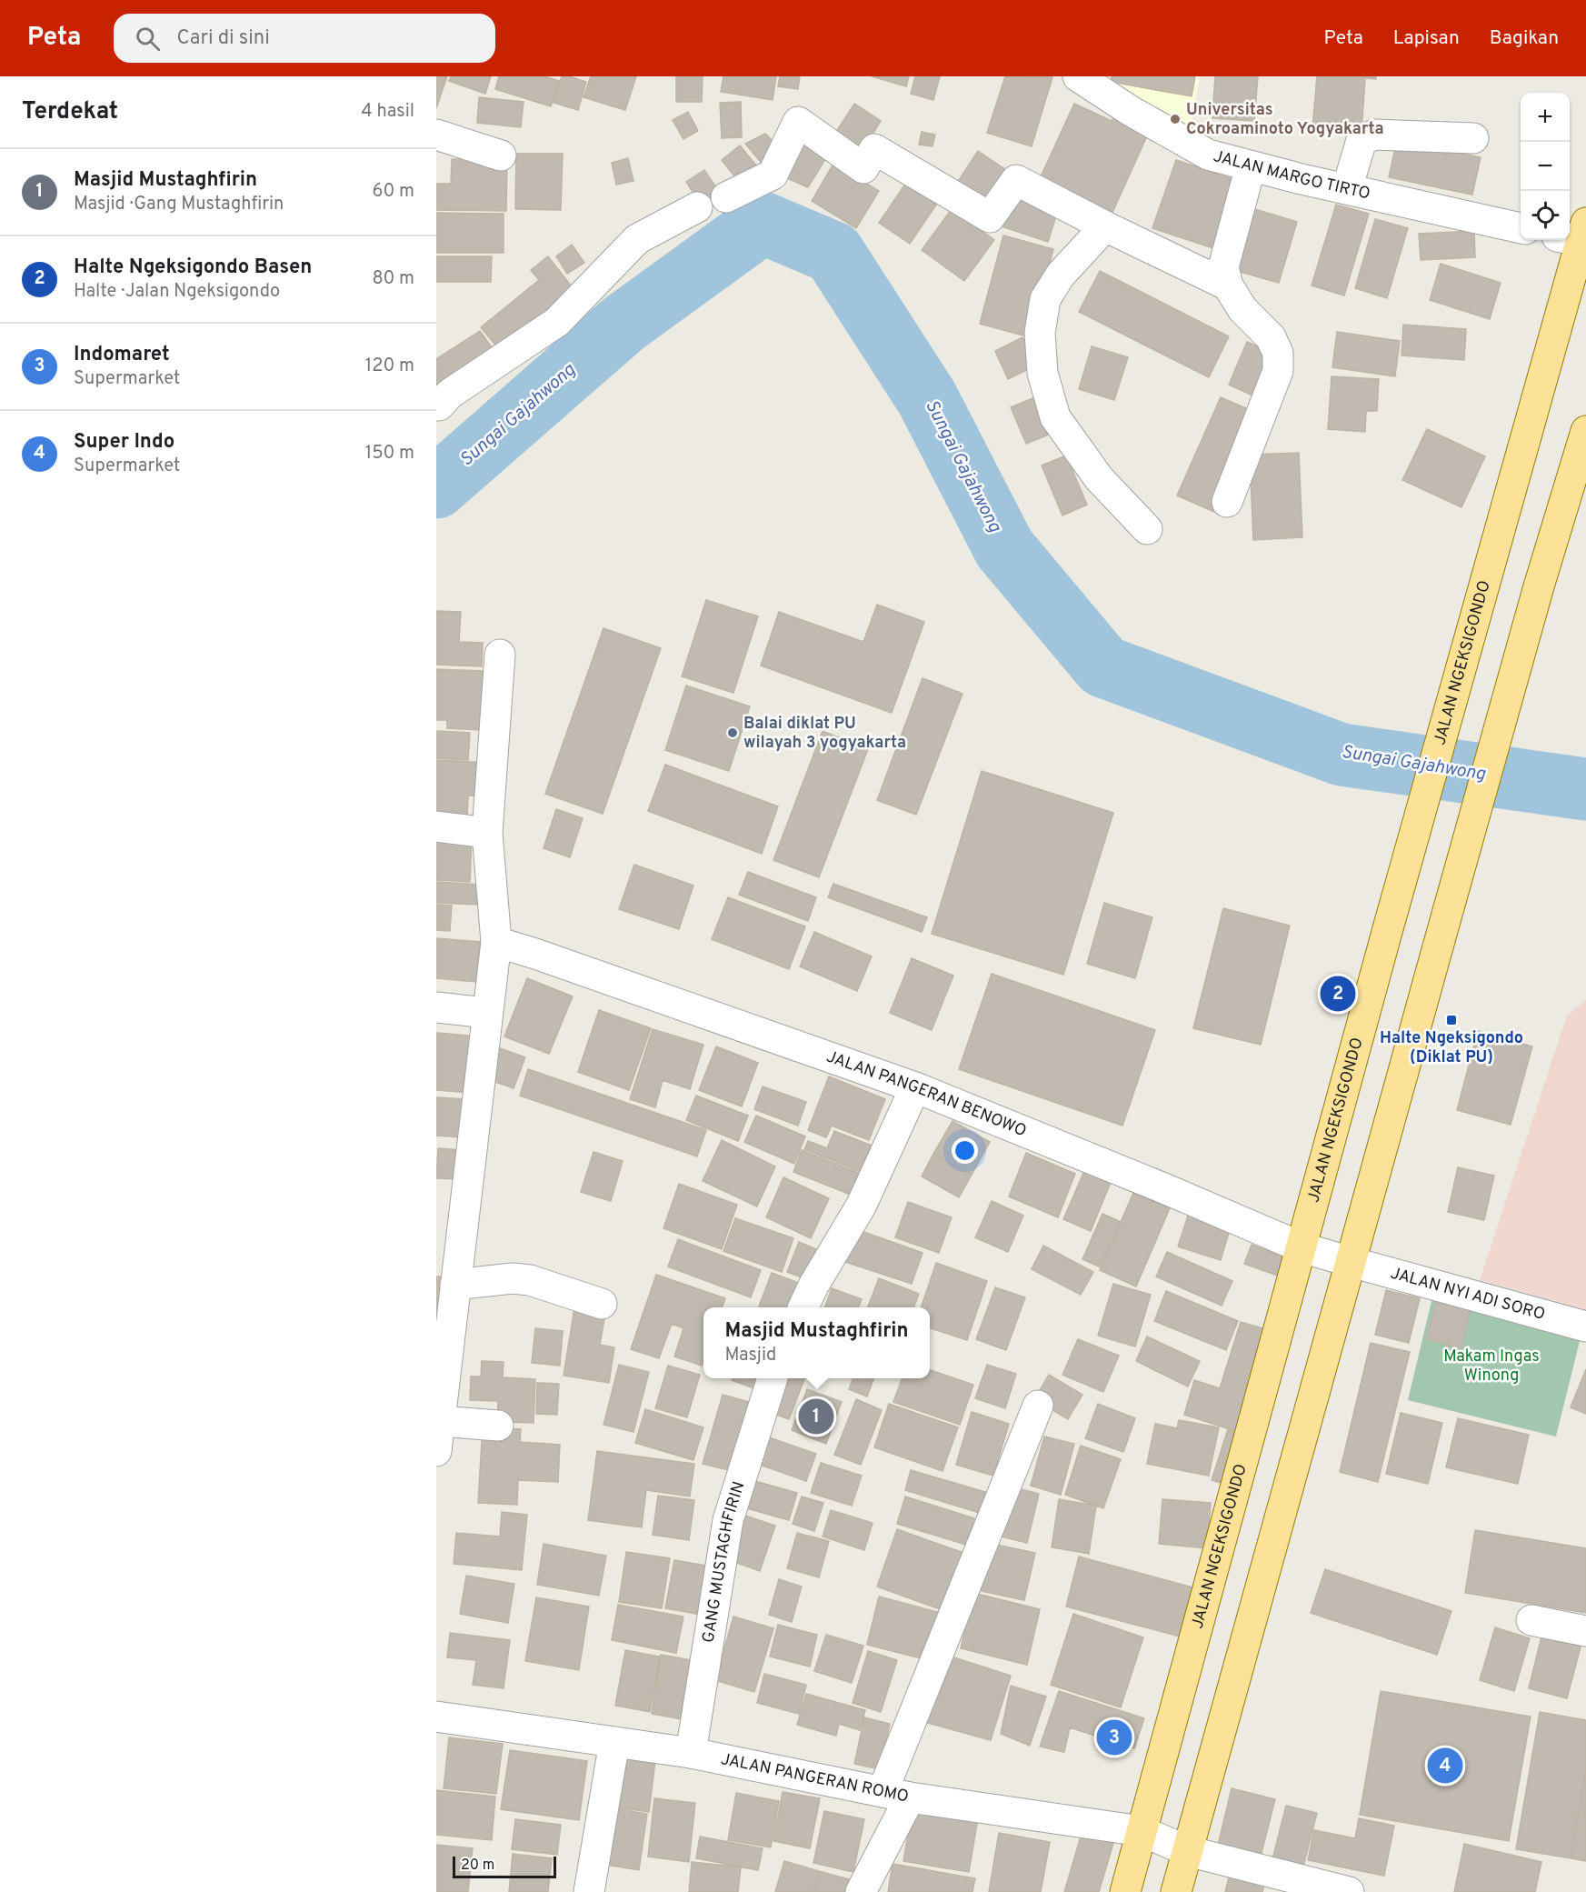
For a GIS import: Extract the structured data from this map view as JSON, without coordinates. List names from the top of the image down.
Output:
{
  "streets": {
    "main road": ["JALAN NGEKSIGONDO"],
    "street": [
      "JALAN MARGO TIRTO",
      "JALAN PANGERAN BENOWO",
      "JALAN NYI ADI SORO",
      "GANG MUSTAGHFIRIN",
      "JALAN PANGERAN ROMO"
    ]
  },
  "crossings": [
    ["JALAN NGEKSIGONDO", "JALAN PANGERAN BENOWO"],
    ["JALAN NGEKSIGONDO", "JALAN PANGERAN ROMO"],
    ["JALAN PANGERAN BENOWO", "JALAN NYI ADI SORO"],
    ["GANG MUSTAGHFIRIN", "JALAN PANGERAN ROMO"]
  ],
  "water": ["Sungai Gajahwong"],
  "parks": ["Makam Ingas Winong"],
  "places": {
    "other": ["Universitas Cokroaminoto Yogyakarta", "Balai diklat PU wilayah 3 yogyakarta"],
    "transit": ["Halte Ngeksigondo (Diklat PU)"]
  },
  "scale_bar": "20 m",
  "page": {
    "header": "Peta",
    "search": "Cari di sini",
    "nav": ["Peta", "Lapisan", "Bagikan"],
    "heading": ["Terdekat", "4 hasil"],
    "map_buttons": ["+", "−"],
    "list": [
      {
        "mark": "1",
        "name": "Masjid Mustaghfirin",
        "note": "Masjid · Gang Mustaghfirin",
        "value": "60 m"
      },
      {
        "mark": "2",
        "name": "Halte Ngeksigondo Basen",
        "note": "Halte · Jalan Ngeksigondo",
        "value": "80 m"
      },
      {
        "mark": "3",
        "name": "Indomaret",
        "note": "Supermarket",
        "value": "120 m"
      },
      {
        "mark": "4",
        "name": "Super Indo",
        "note": "Supermarket",
        "value": "150 m"
      }
    ],
    "pins": [
      "2",
      "1",
      "3",
      "4"
    ],
    "popup": ["Masjid Mustaghfirin", "Masjid"],
    "scale": "20 m"
  }
}
